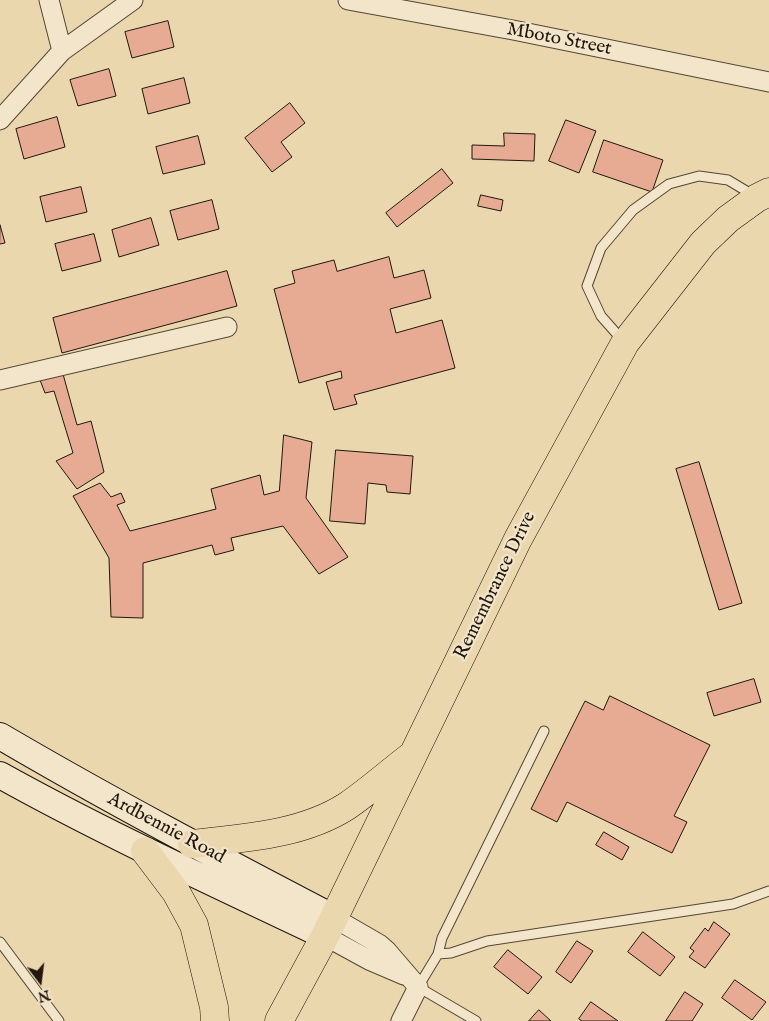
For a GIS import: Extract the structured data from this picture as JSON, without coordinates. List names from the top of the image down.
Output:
{
  "streets": {
    "main road": ["Remembrance Drive", "Ardbennie Road"],
    "street": ["Mboto Street"]
  },
  "crossings": [
    ["Remembrance Drive", "Ardbennie Road"]
  ],
  "north": "bottom"
}
